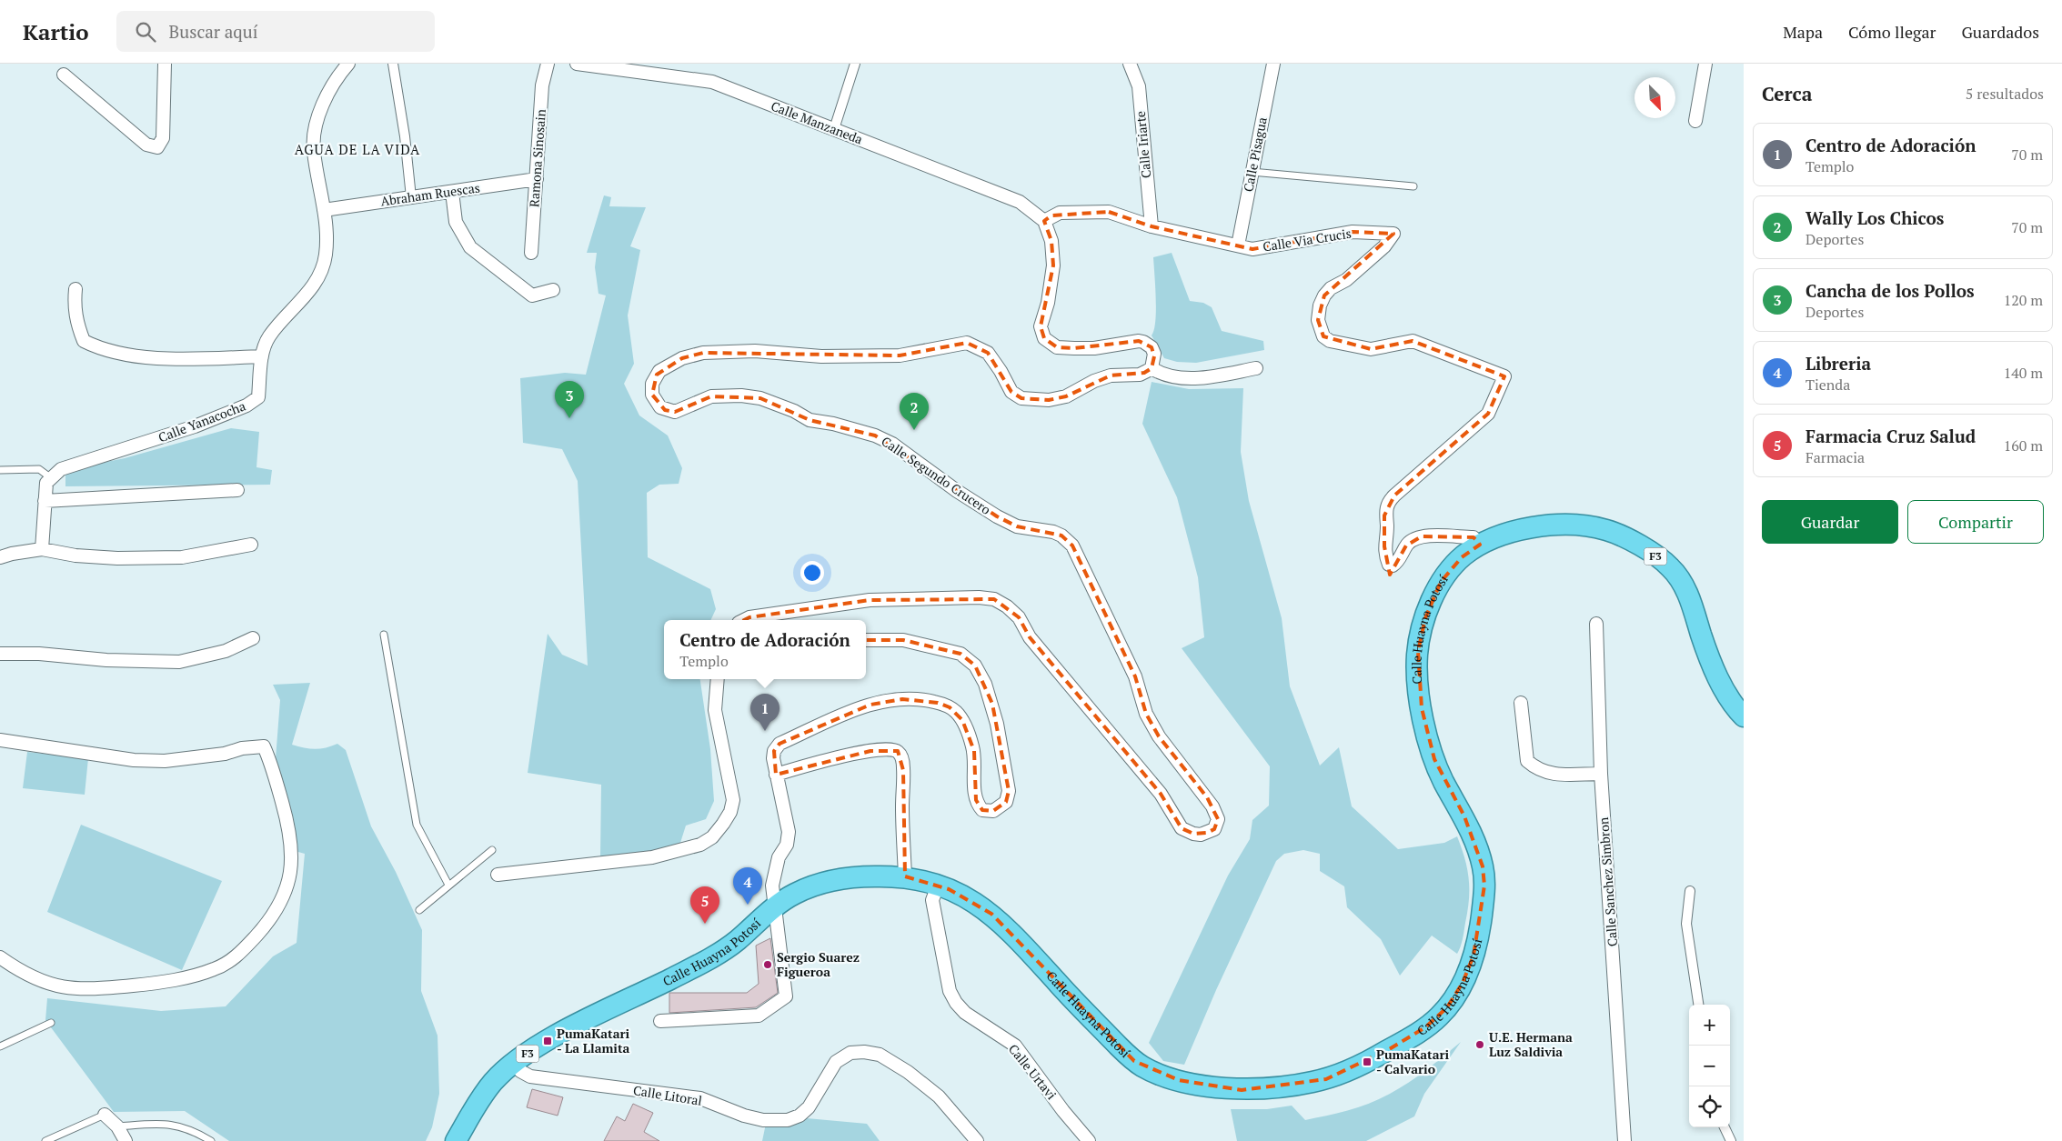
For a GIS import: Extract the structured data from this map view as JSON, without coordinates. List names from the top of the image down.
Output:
{
  "streets": {
    "highway": ["F3", "Calle Huayna Potosí"],
    "street": [
      "Calle Manzaneda",
      "Calle Iriarte",
      "Calle Pisagua",
      "Ramona Sinosain",
      "Abraham Ruescas",
      "Calle Via Crucis",
      "Calle Yanacocha",
      "Calle Segundo Crucero",
      "Calle Sanchez Simbron",
      "Calle Urtavi",
      "Calle Litoral"
    ]
  },
  "crossings": [
    ["Calle Manzaneda", "Calle Via Crucis"],
    ["Calle Iriarte", "Calle Via Crucis"],
    ["Calle Pisagua", "Calle Via Crucis"],
    ["Ramona Sinosain", "Abraham Ruescas"],
    ["Abraham Ruescas", "Calle Yanacocha"],
    ["Calle Via Crucis", "Calle Huayna Potosí"],
    ["F3", "Calle Huayna Potosí"],
    ["F3", "Calle Litoral"],
    ["Calle Huayna Potosí", "Calle Urtavi"],
    ["Calle Huayna Potosí", "Calle Litoral"]
  ],
  "districts": ["AGUA DE LA VIDA"],
  "places": {
    "other": ["Sergio Suarez Figueroa", "U.E. Hermana Luz Saldivia"],
    "transit": ["PumaKatari - La Llamita", "PumaKatari - Calvario"]
  },
  "north": "bottom right",
  "page": {
    "header": "Kartio",
    "search": "Buscar aquí",
    "nav": ["Mapa", "Cómo llegar", "Guardados"],
    "heading": ["Cerca", "5 resultados"],
    "list": [
      {
        "mark": "1",
        "name": "Centro de Adoración",
        "note": "Templo",
        "value": "70 m"
      },
      {
        "mark": "2",
        "name": "Wally Los Chicos",
        "note": "Deportes",
        "value": "70 m"
      },
      {
        "mark": "3",
        "name": "Cancha de los Pollos",
        "note": "Deportes",
        "value": "120 m"
      },
      {
        "mark": "4",
        "name": "Libreria",
        "note": "Tienda",
        "value": "140 m"
      },
      {
        "mark": "5",
        "name": "Farmacia Cruz Salud",
        "note": "Farmacia",
        "value": "160 m"
      }
    ],
    "pins": [
      "3",
      "2",
      "1",
      "4",
      "5"
    ],
    "buttons": ["Guardar", "Compartir"],
    "popup": ["Centro de Adoración", "Templo"],
    "map_buttons": ["+", "−"]
  }
}
